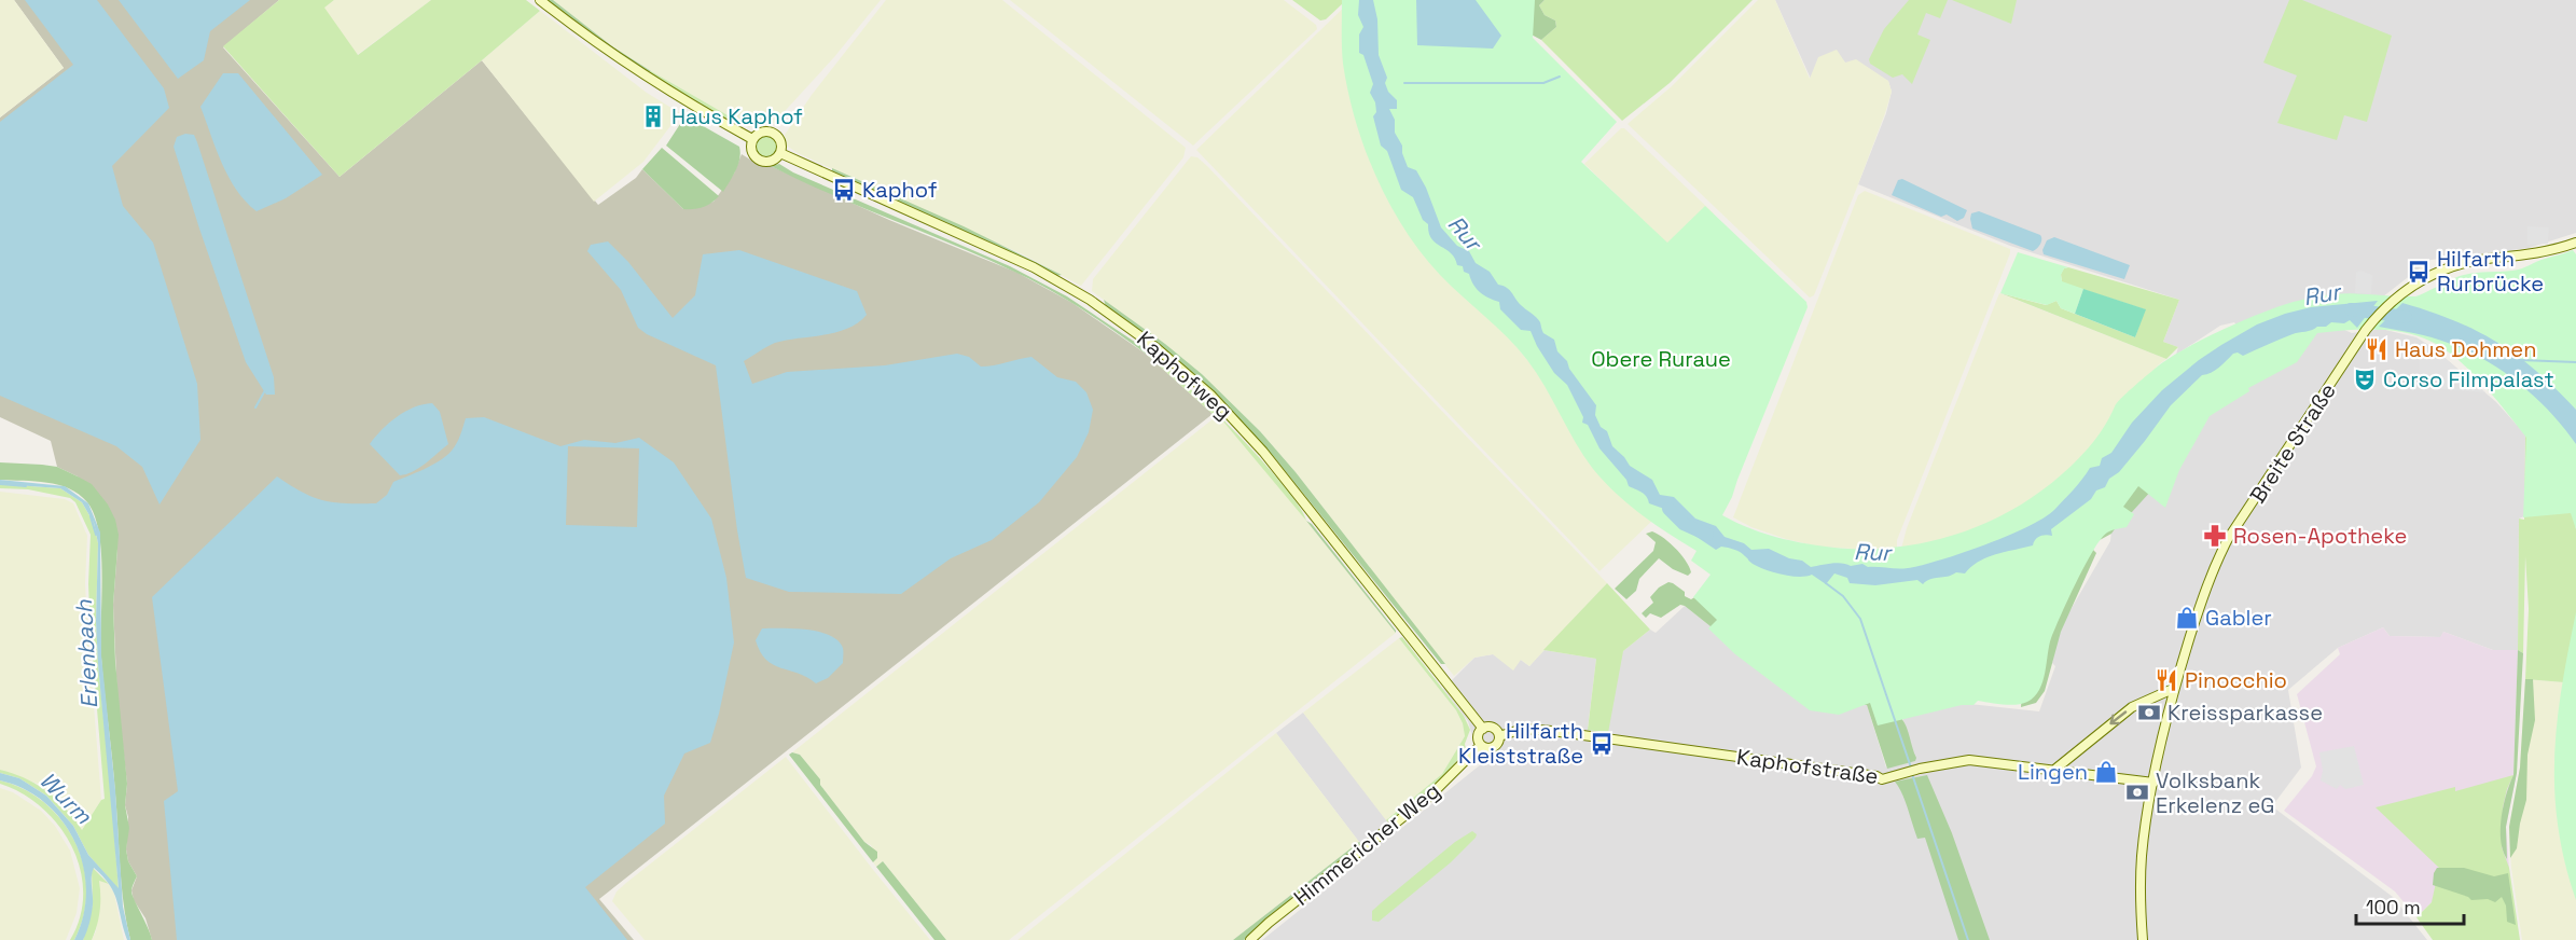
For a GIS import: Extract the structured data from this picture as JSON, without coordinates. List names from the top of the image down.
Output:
{
  "streets": {
    "main road": [
      "Kaphofweg",
      "Breite Straße",
      "Kaphofstraße",
      "Himmericher Weg"
    ]
  },
  "crossings": [
    ["Kaphofweg", "Kaphofstraße"],
    ["Kaphofweg", "Himmericher Weg"],
    ["Breite Straße", "Kaphofstraße"],
    ["Kaphofstraße", "Himmericher Weg"]
  ],
  "water": ["Rur", "Erlenbach", "Wurm"],
  "parks": ["Obere Ruraue"],
  "places": {
    "building": ["Haus Kaphof"],
    "bus stop": ["Kaphof", "Hilfarth Rurbrücke", "Hilfarth Kleiststraße"],
    "restaurant": ["Haus Dohmen", "Pinocchio"],
    "theatre": ["Corso Filmpalast"],
    "pharmacy": ["Rosen-Apotheke"],
    "shop": ["Gabler", "Lingen"],
    "bank": ["Kreissparkasse", "Volksbank Erkelenz eG"]
  },
  "scale_bar": "100 m"
}
